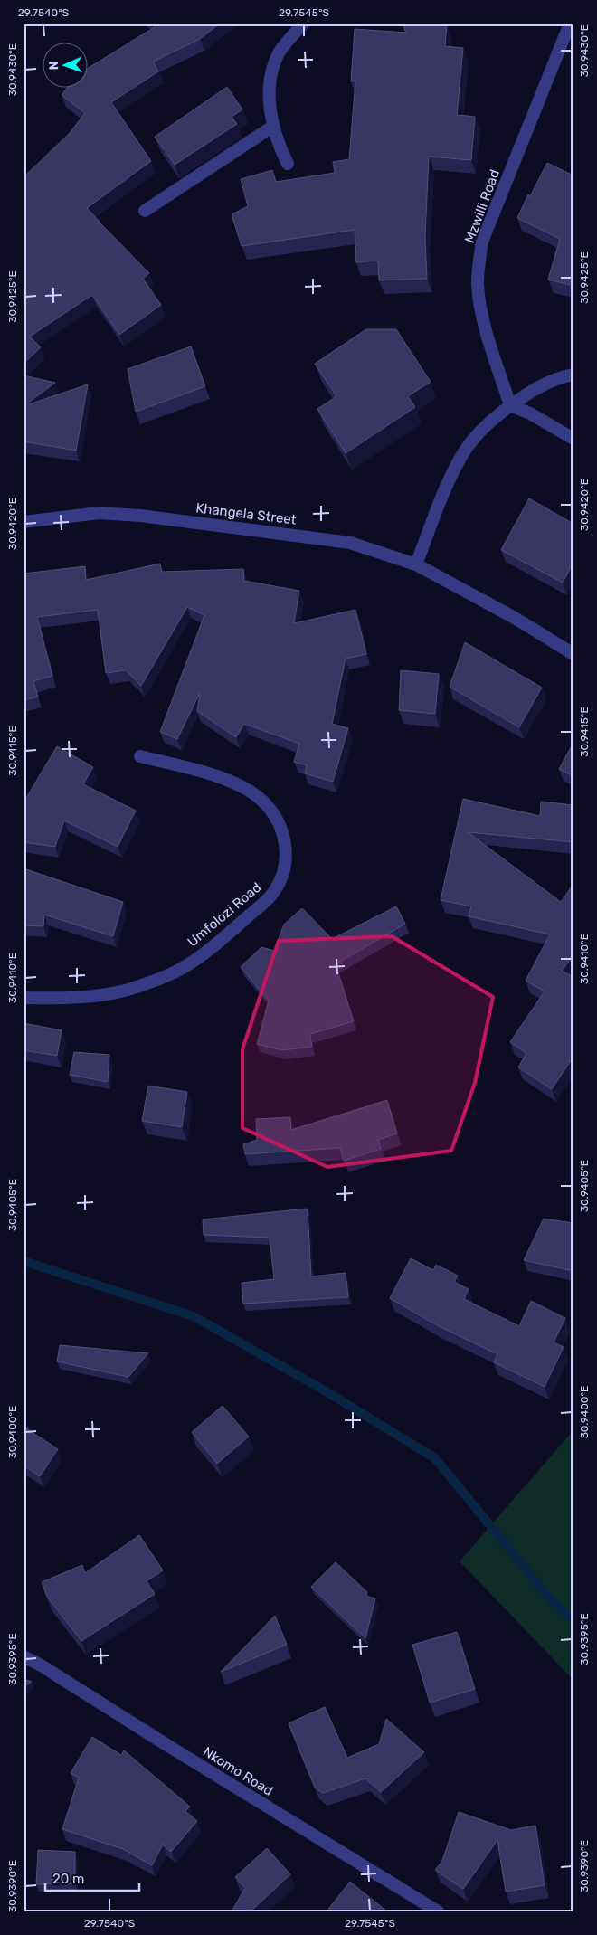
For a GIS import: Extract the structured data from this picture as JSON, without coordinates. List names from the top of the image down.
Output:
{
  "streets": {
    "street": [
      "Mzwilli Road",
      "Khangela Street",
      "Umfolozi Road",
      "Nkomo Road"
    ]
  },
  "scale_bar": "20 m",
  "north": "left",
  "coordinates": [
    "29.7540°S",
    "29.7545°S",
    "30.9430°E",
    "30.9425°E",
    "30.9420°E",
    "30.9415°E",
    "30.9410°E",
    "30.9405°E",
    "30.9400°E",
    "30.9395°E",
    "30.9390°E"
  ]
}
